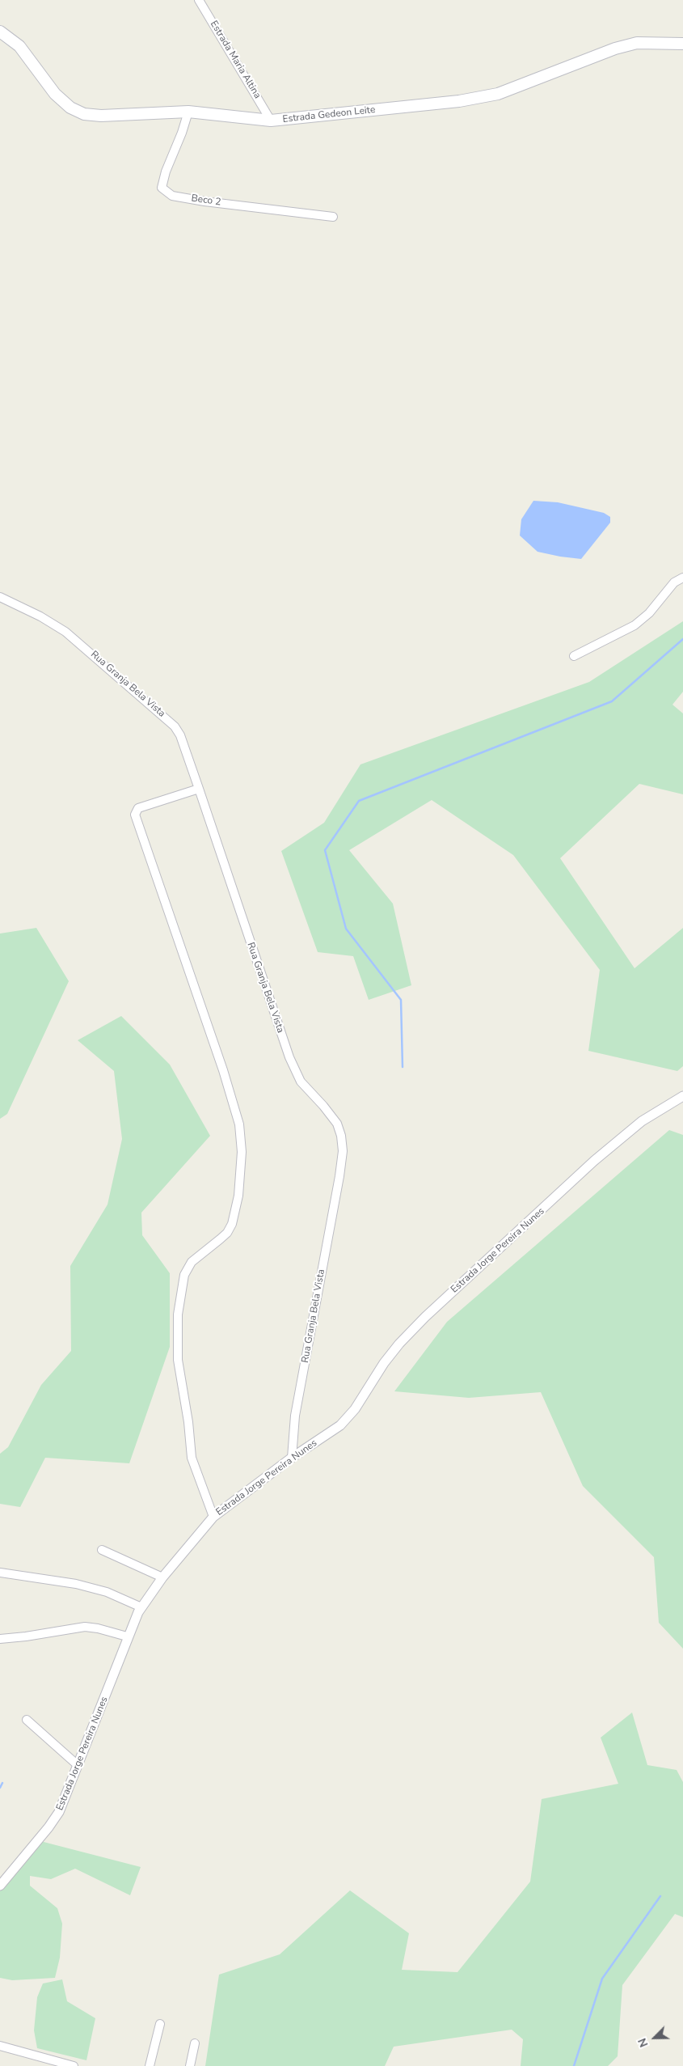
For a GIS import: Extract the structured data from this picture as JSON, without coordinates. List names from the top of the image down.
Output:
{
  "streets": {
    "main road": ["Estrada Gedeon Leite"],
    "street": [
      "Estrada Maria Altina",
      "Beco 2",
      "Rua Granja Bela Vista",
      "Estrada Jorge Pereira Nunes"
    ]
  },
  "crossings": [
    ["Estrada Maria Altina", "Estrada Gedeon Leite"],
    ["Estrada Gedeon Leite", "Beco 2"],
    ["Rua Granja Bela Vista", "Estrada Jorge Pereira Nunes"]
  ],
  "north": "bottom left"
}
